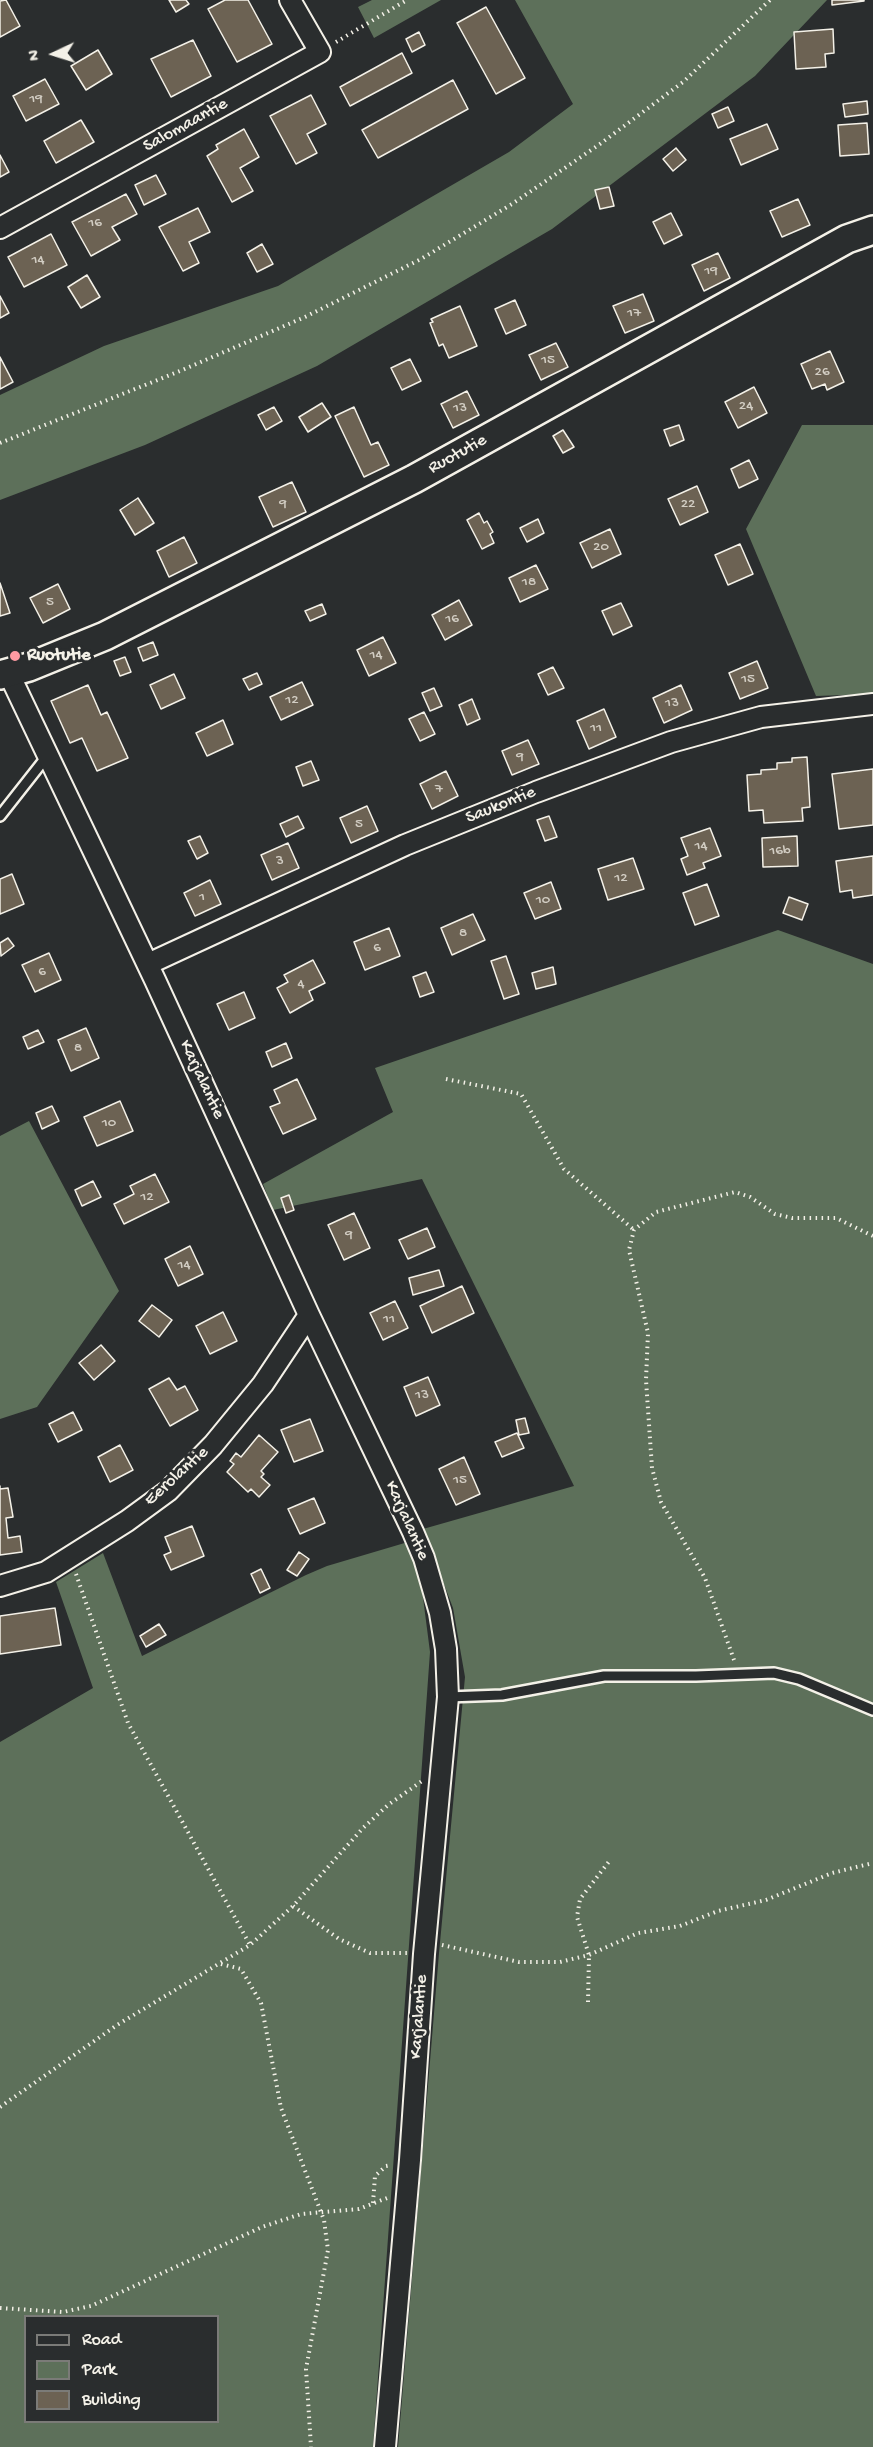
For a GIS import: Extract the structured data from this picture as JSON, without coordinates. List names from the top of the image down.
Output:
{
  "streets": {
    "street": [
      "Salomaantie",
      "Ruotutie",
      "Saukontie",
      "Karjalantie",
      "Eerolantie"
    ]
  },
  "crossings": [
    ["Ruotutie", "Karjalantie"],
    ["Saukontie", "Karjalantie"],
    ["Karjalantie", "Eerolantie"]
  ],
  "places": ["Ruotutie"],
  "house_numbers": [
    "19",
    "16",
    "14",
    "19",
    "17",
    "15",
    "26",
    "24",
    "13",
    "9",
    "22",
    "20",
    "18",
    "5",
    "16",
    "14",
    "15",
    "12",
    "13",
    "11",
    "9",
    "7",
    "5",
    "14",
    "16b",
    "3",
    "12",
    "1",
    "10",
    "8",
    "6",
    "6",
    "4",
    "8",
    "10",
    "12",
    "9",
    "14",
    "11",
    "13",
    "15"
  ],
  "legend": ["Road", "Park", "Building"],
  "north": "left"
}
